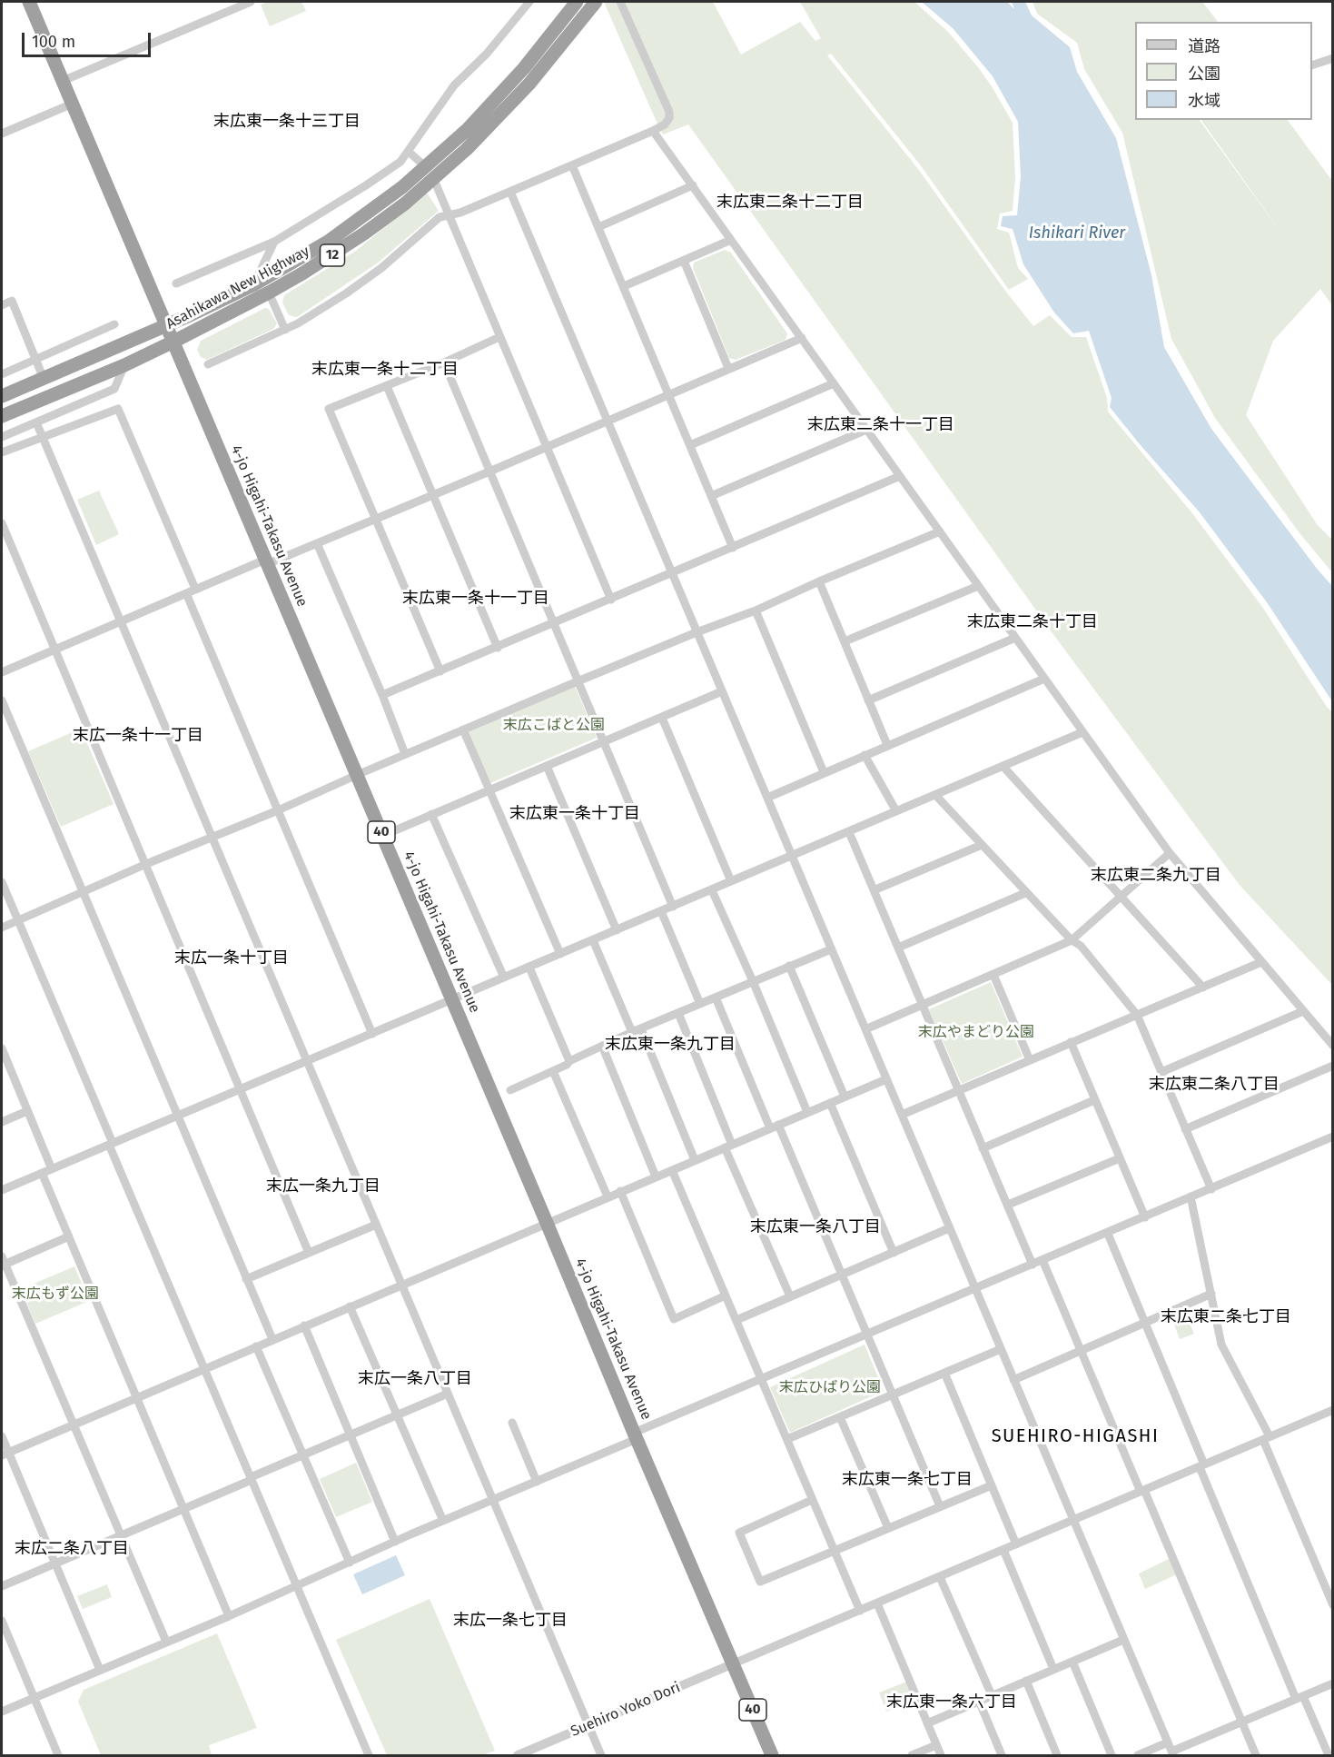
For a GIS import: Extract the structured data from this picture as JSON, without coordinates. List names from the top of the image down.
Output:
{
  "streets": {
    "highway": [
      "12",
      "Asahikawa New Highway",
      "4-jo Higahi-Takasu Avenue",
      "40"
    ],
    "street": ["Suehiro Yoko Dori"]
  },
  "crossings": [
    ["Asahikawa New Highway", "4-jo Higahi-Takasu Avenue"],
    ["4-jo Higahi-Takasu Avenue", "Suehiro Yoko Dori"]
  ],
  "districts": [
    "末広東一条十三丁目",
    "末広東二条十二丁目",
    "末広東一条十二丁目",
    "末広東二条十一丁目",
    "末広東一条十一丁目",
    "末広東二条十丁目",
    "末広一条十一丁目",
    "末広東一条十丁目",
    "末広東二条九丁目",
    "末広一条十丁目",
    "末広東一条九丁目",
    "末広東二条八丁目",
    "末広一条九丁目",
    "末広東一条八丁目",
    "末広東二条七丁目",
    "末広一条八丁目",
    "SUEHIRO-HIGASHI",
    "末広東一条七丁目",
    "末広二条八丁目",
    "末広一条七丁目",
    "末広東一条六丁目"
  ],
  "water": ["Ishikari River"],
  "parks": [
    "末広こばと公園",
    "末広やまどり公園",
    "末広もず公園",
    "末広ひばり公園"
  ],
  "legend": ["道路", "公園", "水域"],
  "scale_bar": "100 m"
}
